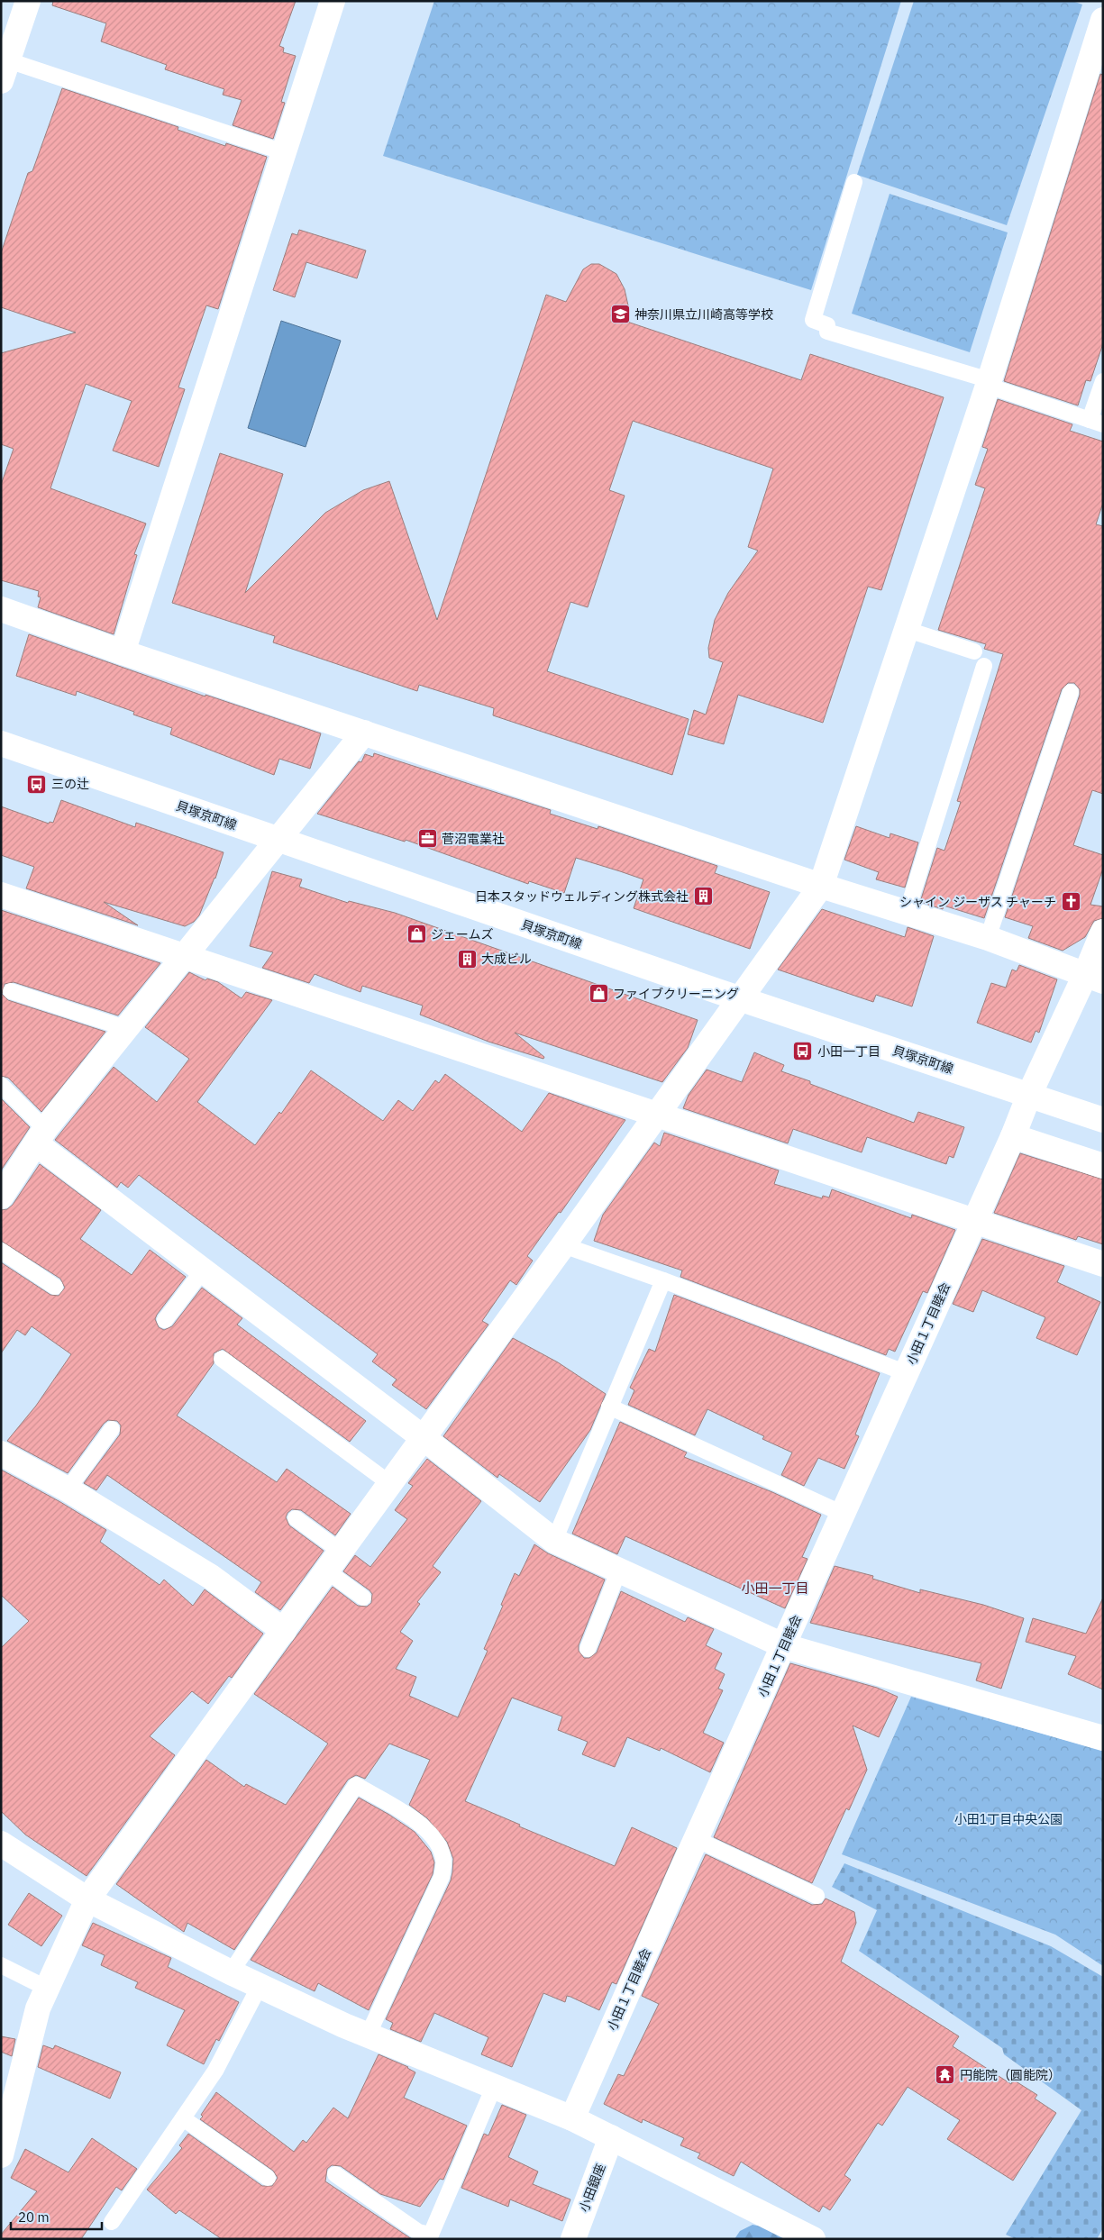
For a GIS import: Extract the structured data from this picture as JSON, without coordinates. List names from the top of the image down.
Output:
{
  "streets": {
    "street": ["貝塚京町線", "小田１丁目睦会", "小田銀座"]
  },
  "crossings": [
    ["貝塚京町線", "小田１丁目睦会"]
  ],
  "districts": ["小田一丁目"],
  "parks": ["小田1丁目中央公園"],
  "places": {
    "school or university": ["神奈川県立川崎高等学校"],
    "bus stop": ["三の辻", "小田一丁目"],
    "office": ["菅沼電業社"],
    "building": ["日本スタッドウェルディング株式会社", "大成ビル"],
    "church": ["シャイン ジーザス チャーチ"],
    "shop": ["ジェームズ", "ファイブクリーニング"],
    "temple": ["円能院（圓能院）"]
  },
  "scale_bar": "20 m"
}
